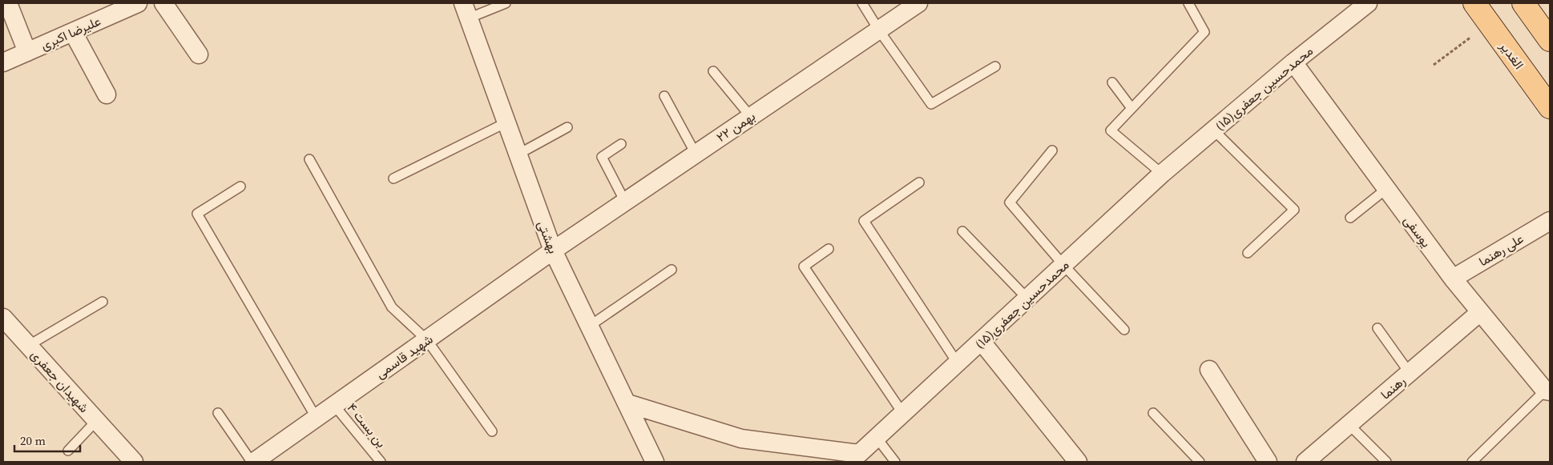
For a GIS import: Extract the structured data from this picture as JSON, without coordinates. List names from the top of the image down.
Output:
{
  "streets": {
    "main road": ["الغدیر"],
    "street": [
      "علیرضا اکبری",
      "محمدحسین جعفری(۱۵)",
      "۲۲ بهمن",
      "یوسفی",
      "بهشتی",
      "علی رهنما",
      "شهید قاسمی",
      "شهیدان جعفری",
      "رهنما"
    ],
    "lane": ["بن بست ۴"]
  },
  "crossings": [
    ["محمدحسین جعفری(۱۵)", "یوسفی"],
    ["محمدحسین جعفری(۱۵)", "بهشتی"],
    ["۲۲ بهمن", "بهشتی"],
    ["۲۲ بهمن", "شهید قاسمی"],
    ["یوسفی", "علی رهنما"],
    ["یوسفی", "رهنما"],
    ["بهشتی", "شهید قاسمی"],
    ["شهید قاسمی", "بن بست ۴"]
  ],
  "scale_bar": "20 m"
}
